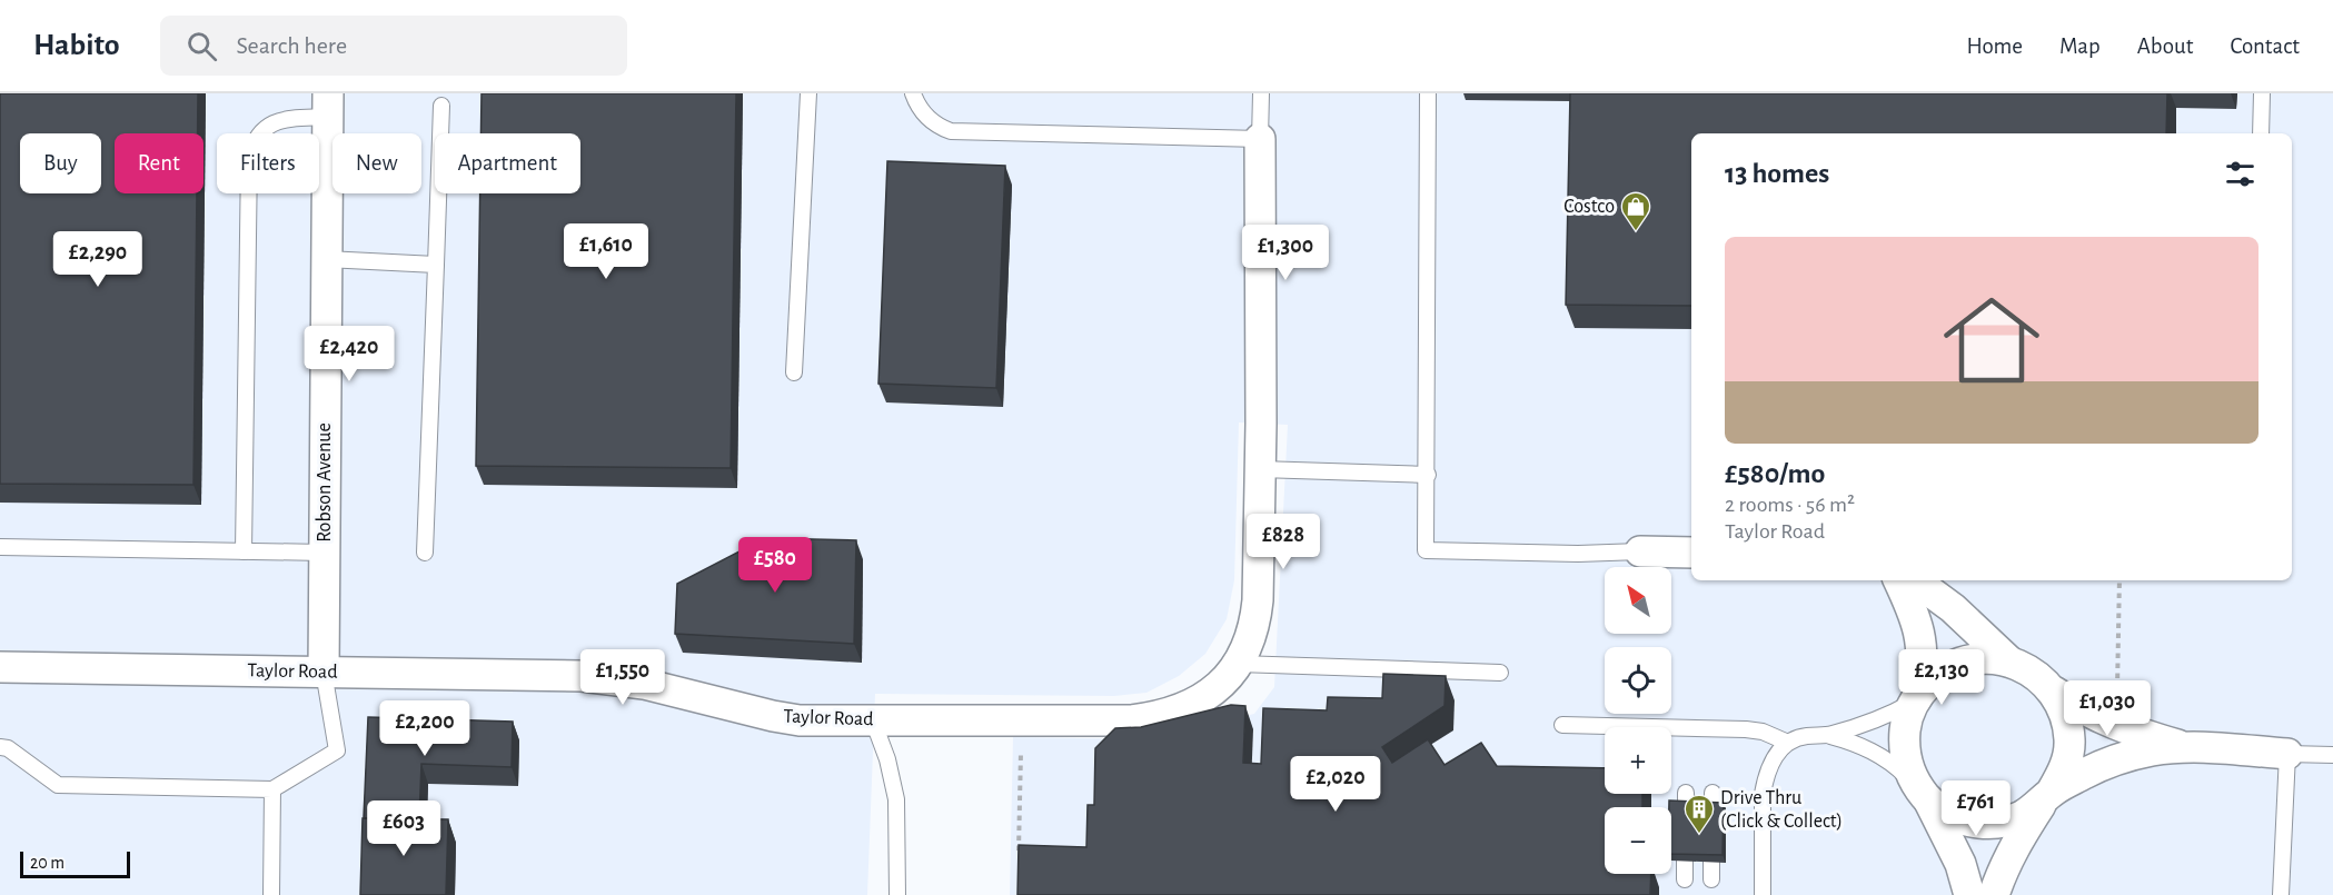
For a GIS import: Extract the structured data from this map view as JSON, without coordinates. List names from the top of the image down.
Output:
{
  "streets": {
    "street": ["Robson Avenue", "Taylor Road"]
  },
  "crossings": [
    ["Robson Avenue", "Taylor Road"]
  ],
  "places": {
    "shop": ["Costco"],
    "building": ["Drive Thru (Click & Collect)"]
  },
  "scale_bar": "20 m",
  "north": "top left",
  "page": {
    "header": "Habito",
    "search": "Search here",
    "nav": [
      "Home",
      "Map",
      "About",
      "Contact"
    ],
    "chip": [
      "Buy",
      "Rent",
      "Filters",
      "New",
      "Apartment"
    ],
    "heading": "13 homes",
    "list": [
      {
        "name": "£580/mo",
        "note": "2 rooms · 56 m² · Taylor Road"
      }
    ],
    "price": [
      "£1,610",
      "£1,300",
      "£2,290",
      "£2,420",
      "£828",
      "£580",
      "£1,550",
      "£2,130",
      "£1,030",
      "£2,200",
      "£2,020",
      "£761",
      "£603"
    ],
    "map_buttons": ["+", "−"],
    "scale": "20 m"
  }
}
